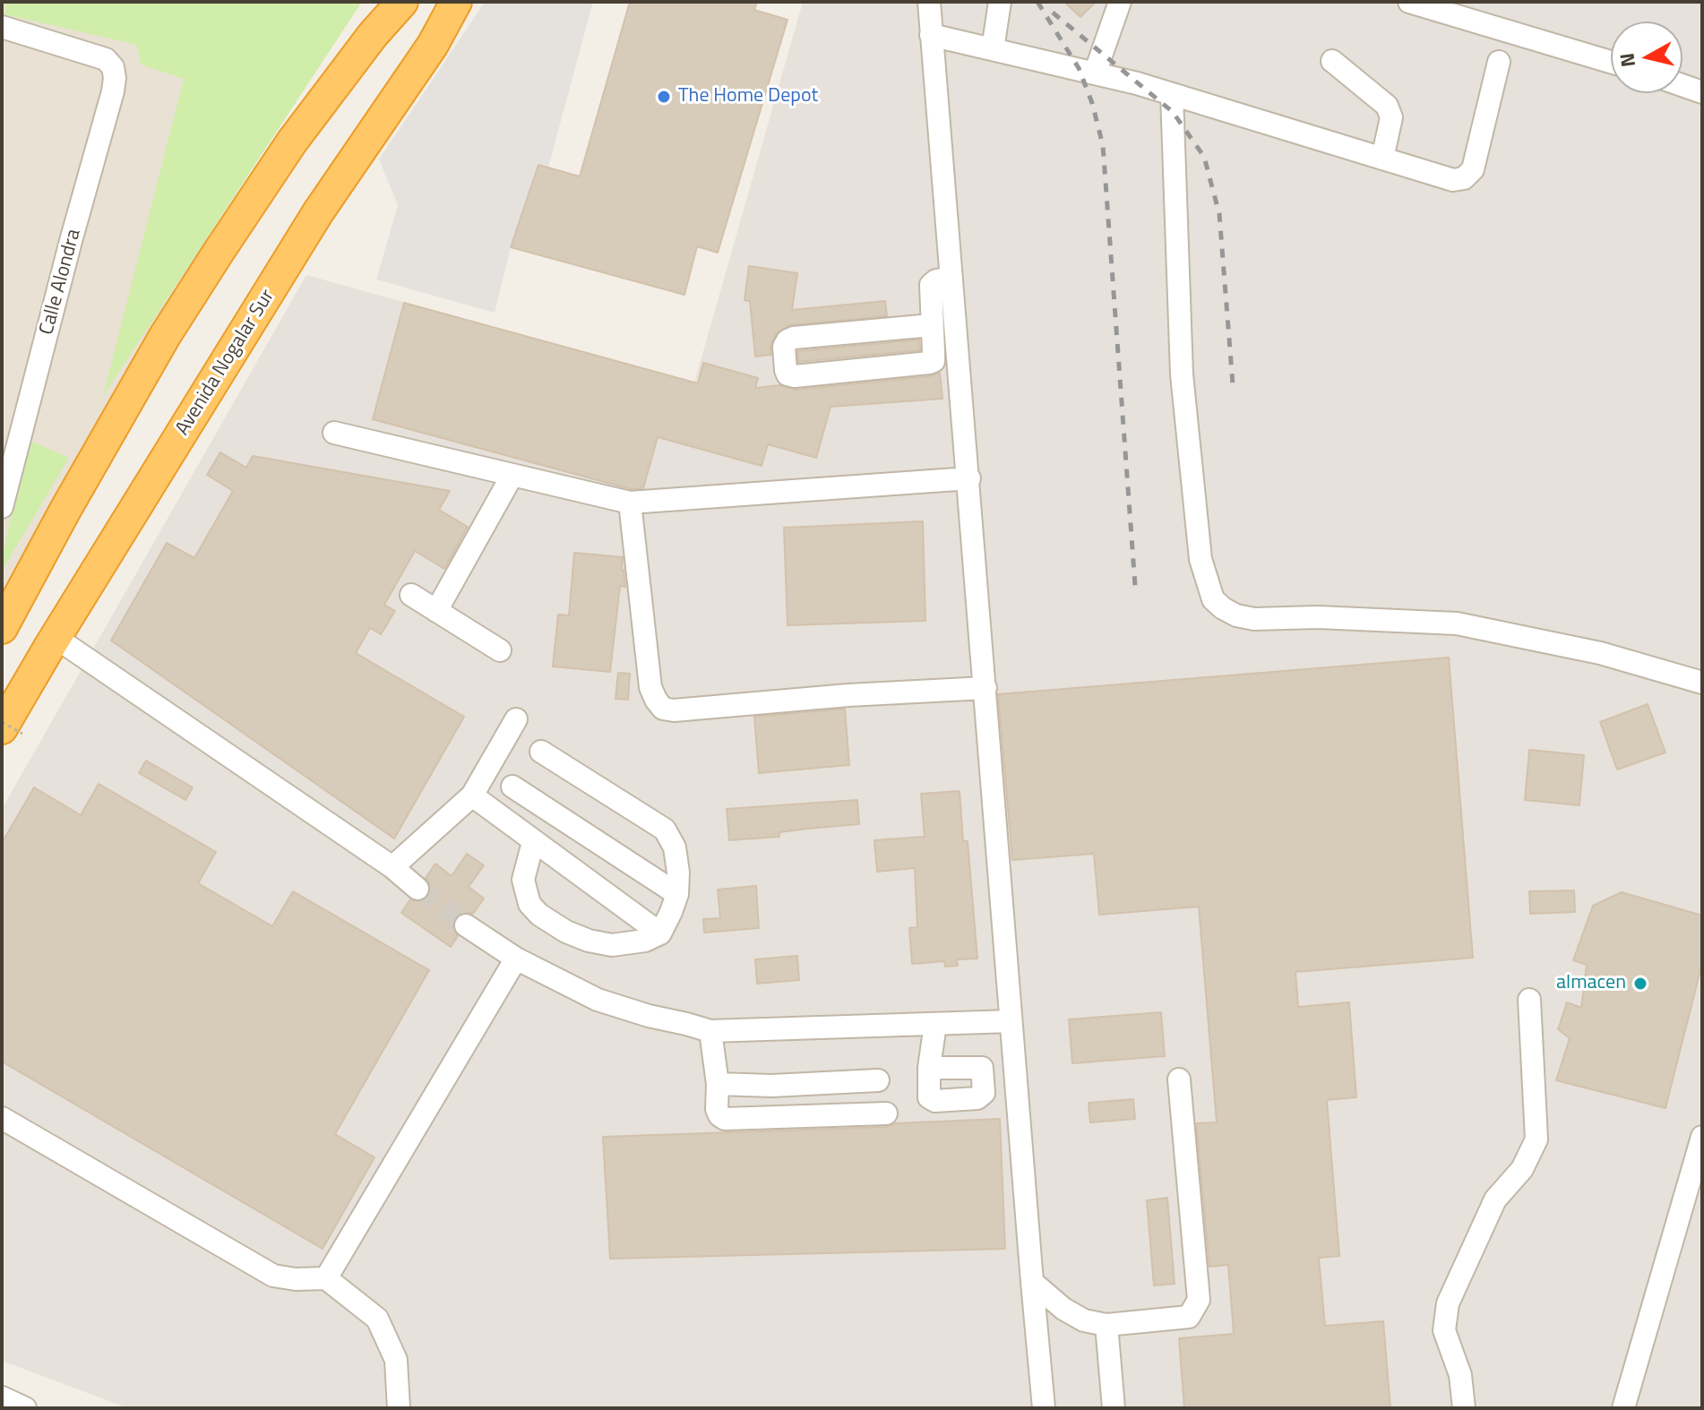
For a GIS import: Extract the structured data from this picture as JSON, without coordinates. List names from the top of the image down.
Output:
{
  "streets": {
    "highway": ["Avenida Nogalar Sur"],
    "street": ["Calle Alondra"]
  },
  "places": ["The Home Depot", "almacen"],
  "north": "left"
}
